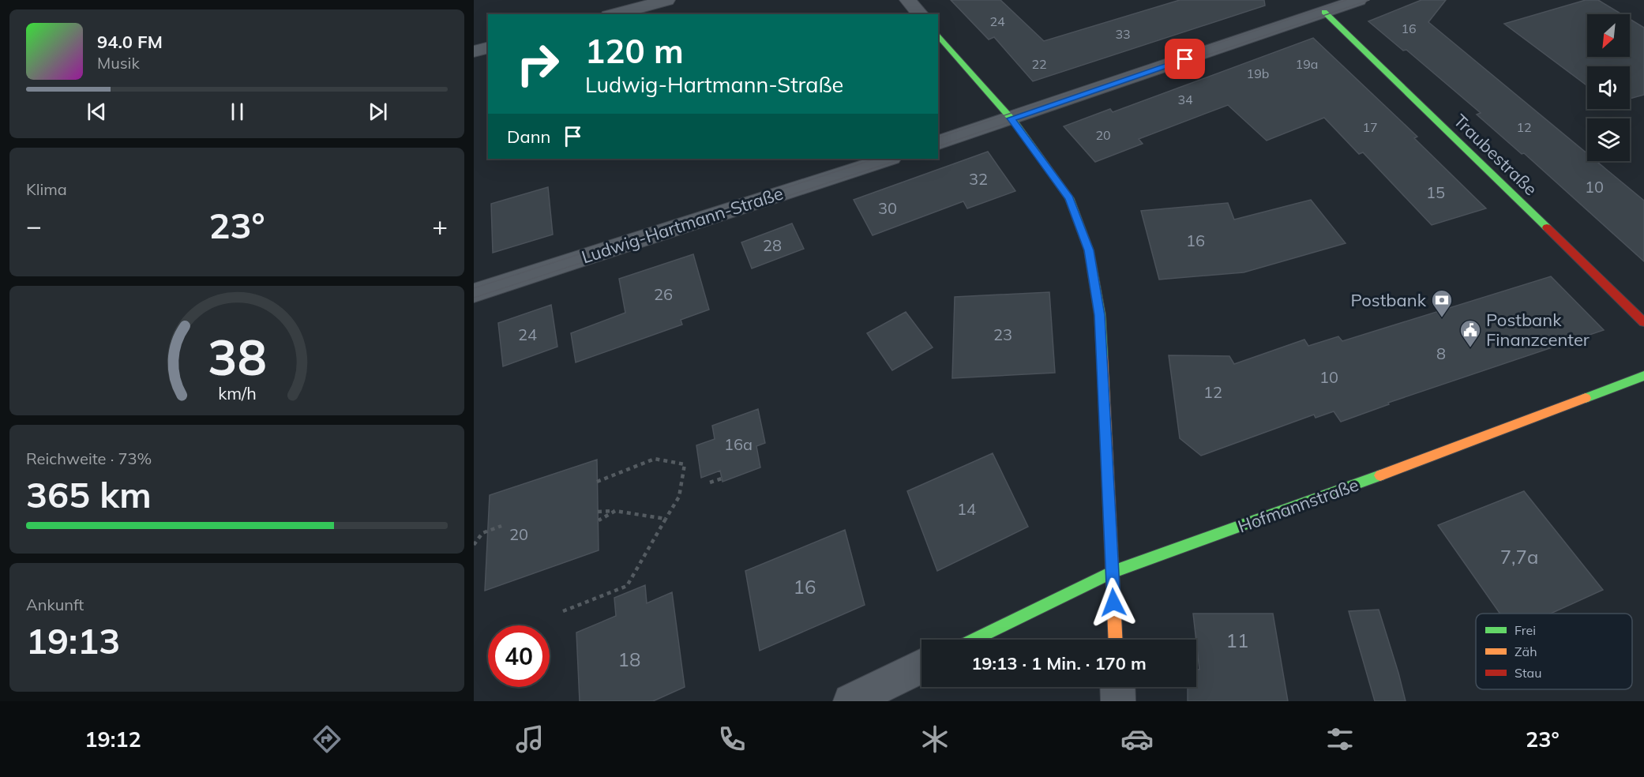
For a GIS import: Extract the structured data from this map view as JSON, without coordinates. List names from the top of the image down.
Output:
{
  "streets": {
    "street": ["Traubestraße", "Ludwig-Hartmann-Straße", "Hofmannstraße"]
  },
  "places": {
    "bank": ["Postbank"],
    "public building": ["Postbank Finanzcenter"]
  },
  "house_numbers": [
    "24",
    "16",
    "33",
    "22",
    "19a",
    "19b",
    "34",
    "17",
    "12",
    "20",
    "32",
    "10",
    "15",
    "30",
    "16",
    "28",
    "26",
    "24",
    "23",
    "8",
    "10",
    "12",
    "16a",
    "14",
    "20",
    "7,7a",
    "16",
    "11",
    "18"
  ],
  "legend": ["Frei", "Zäh", "Stau"],
  "north": "bottom left",
  "page": {
    "turn": ["120 m", "Ludwig-Hartmann-Straße"],
    "song": ["94.0 FM", "Musik"],
    "then": "Dann",
    "tile": [
      "Klima",
      ["Reichweite · 73%", "365 km"],
      ["Ankunft", "19:13"]
    ],
    "heat": ["−", "23°", "+"],
    "limit": "40",
    "trip": "19:13 · 1 Min. · 170 m",
    "tabs": ["19:12", "23°"],
    "gauge": ["38", "km/h"]
  }
}
